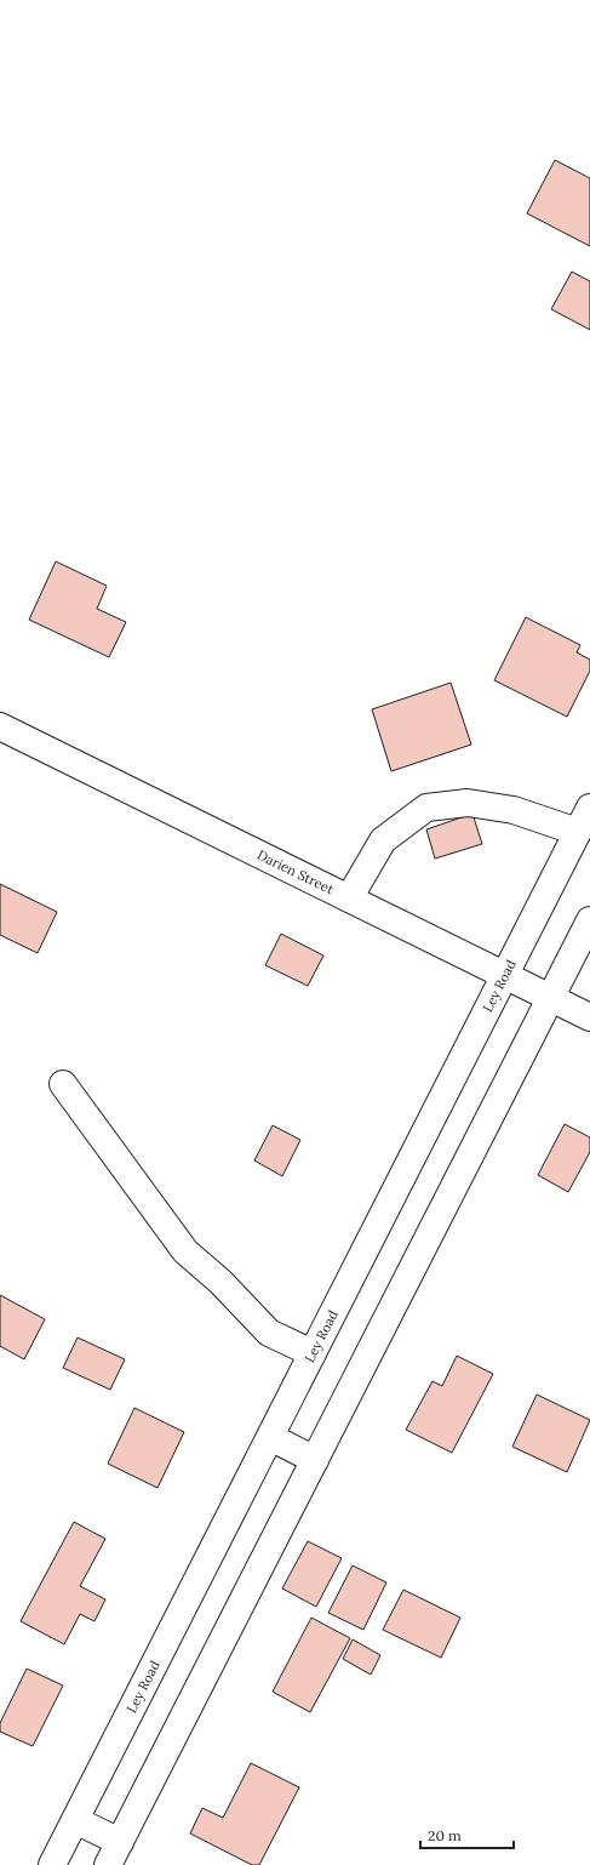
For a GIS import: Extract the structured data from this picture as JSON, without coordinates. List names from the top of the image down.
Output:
{
  "streets": {
    "main road": ["Darien Street", "Ley Road"]
  },
  "crossings": [
    ["Darien Street", "Ley Road"]
  ],
  "scale_bar": "20 m"
}
